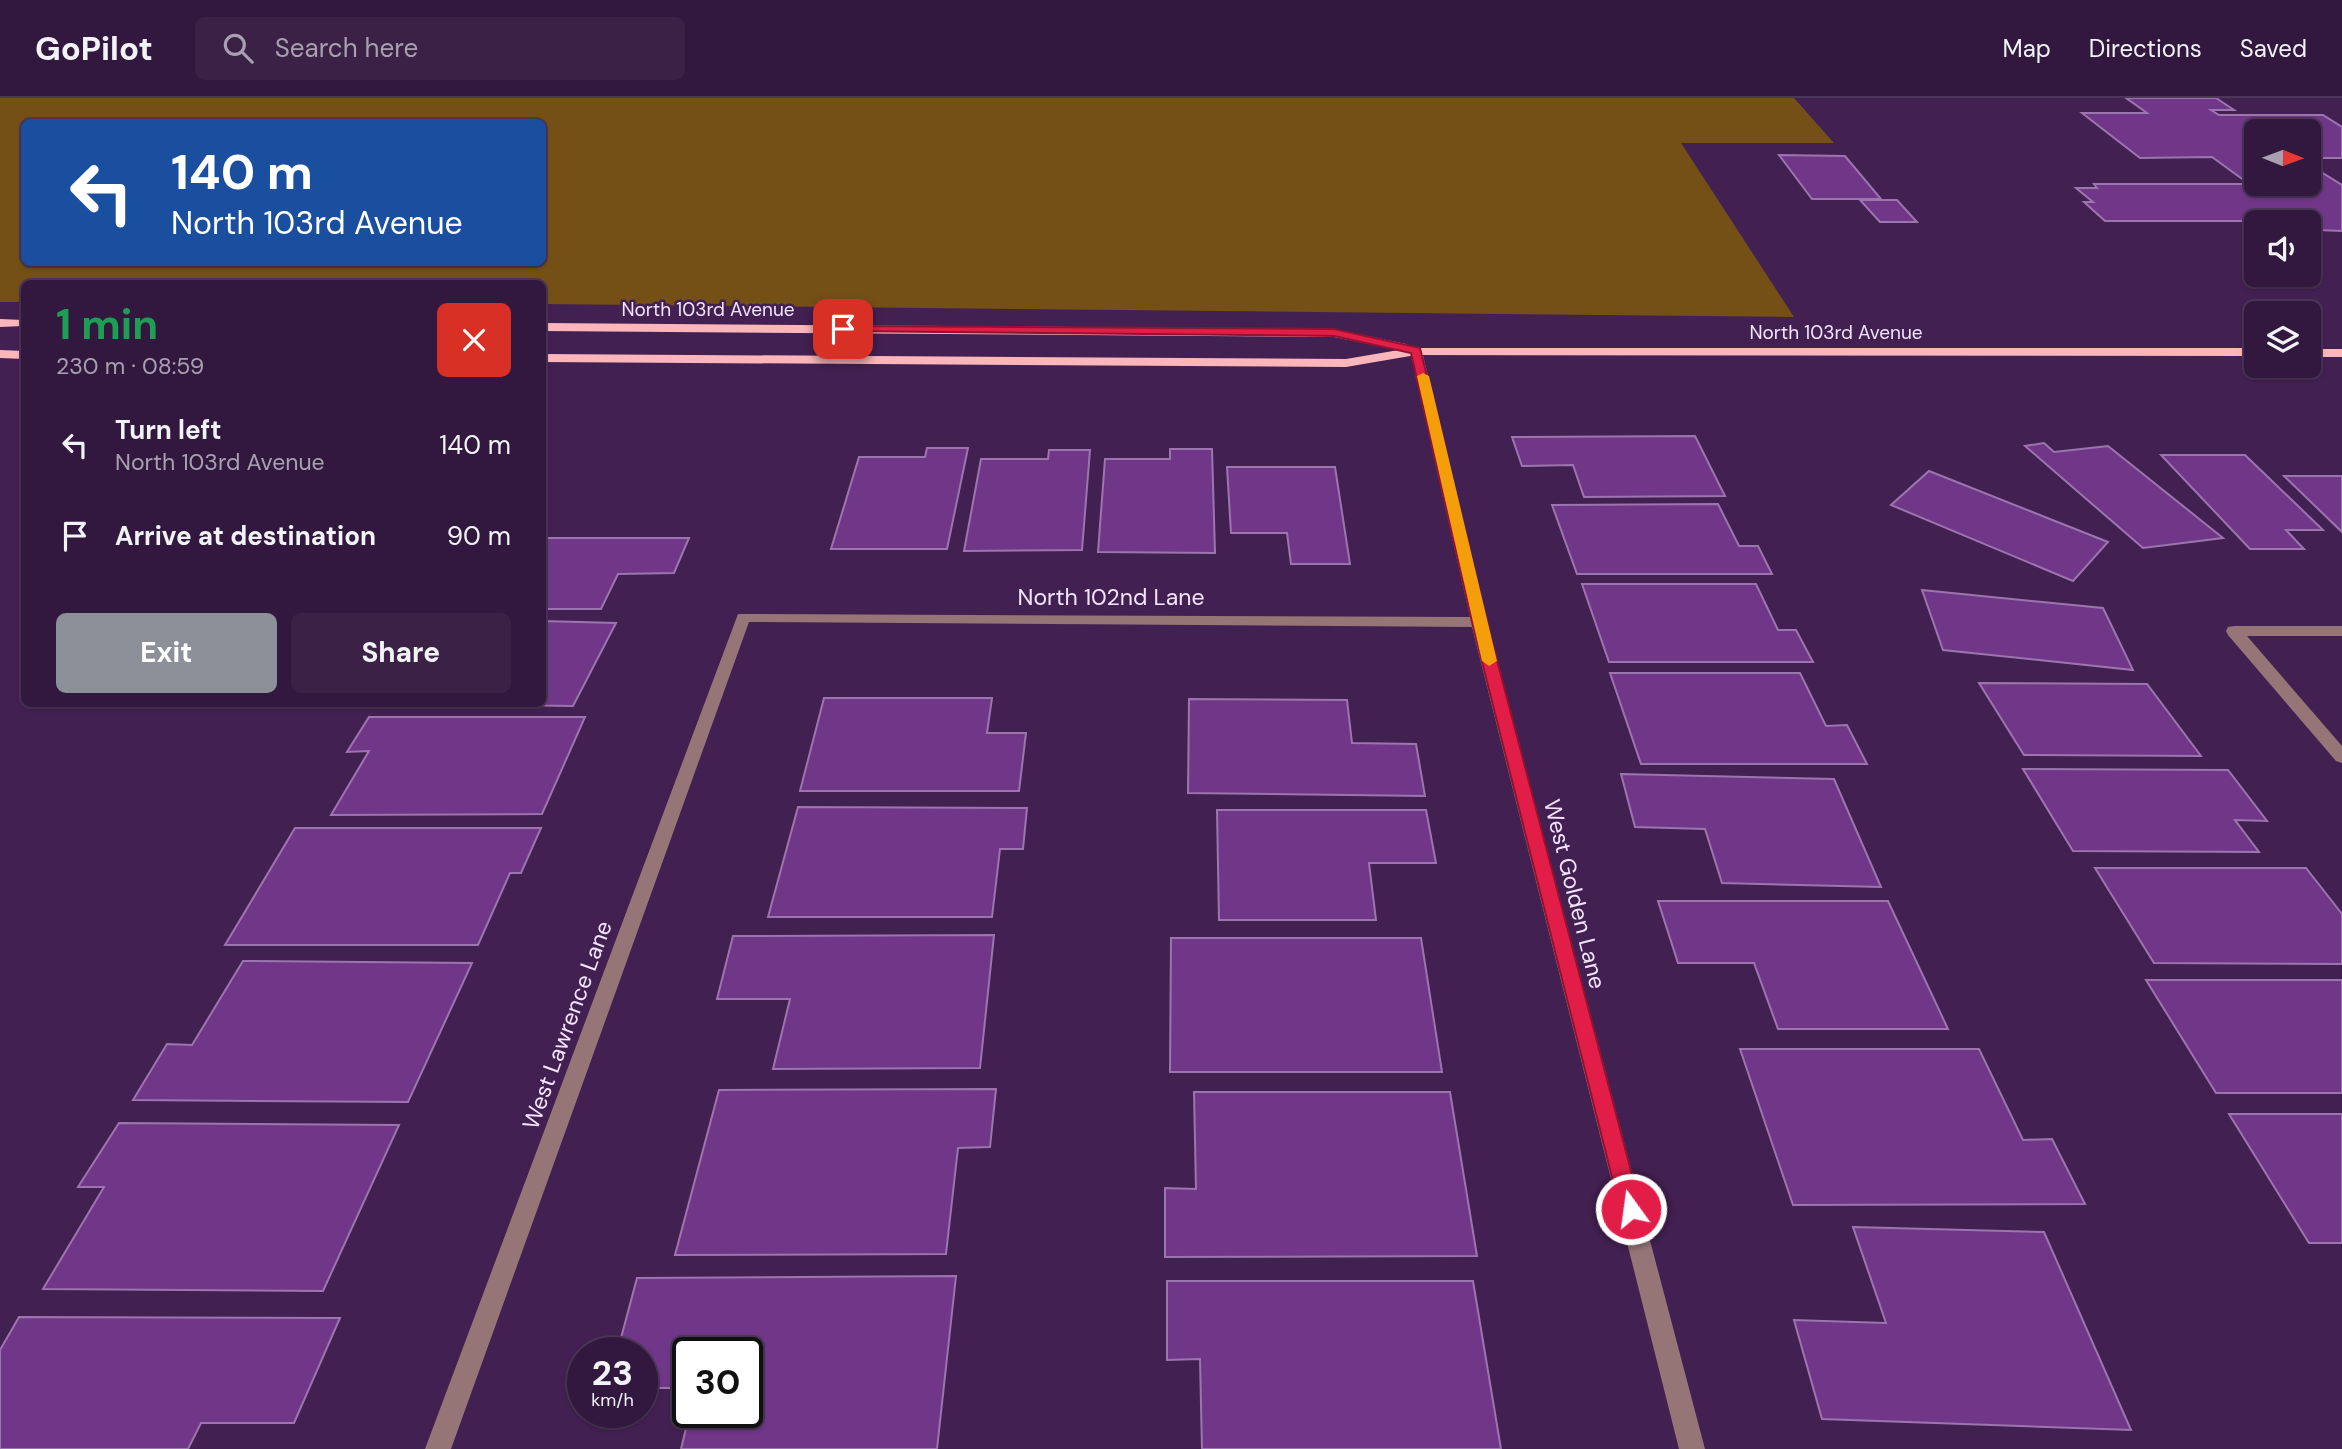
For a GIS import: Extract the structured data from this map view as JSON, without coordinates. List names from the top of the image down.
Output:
{
  "streets": {
    "main road": ["North 103rd Avenue"],
    "street": ["North 102nd Lane", "West Golden Lane", "West Lawrence Lane"]
  },
  "crossings": [
    ["North 103rd Avenue", "West Golden Lane"],
    ["North 102nd Lane", "West Golden Lane"],
    ["North 102nd Lane", "West Lawrence Lane"]
  ],
  "north": "right",
  "page": {
    "header": "GoPilot",
    "search": "Search here",
    "nav": ["Map", "Directions", "Saved"],
    "turn": ["140 m", "North 103rd Avenue"],
    "heading": ["1 min", "230 m · 08:59"],
    "list": [
      {
        "name": "Turn left",
        "note": "North 103rd Avenue",
        "value": "140 m"
      },
      {
        "name": "Arrive at destination",
        "value": "90 m"
      }
    ],
    "buttons": ["Exit", "Share"],
    "speed": "23 km/h",
    "limit": "30"
  }
}
